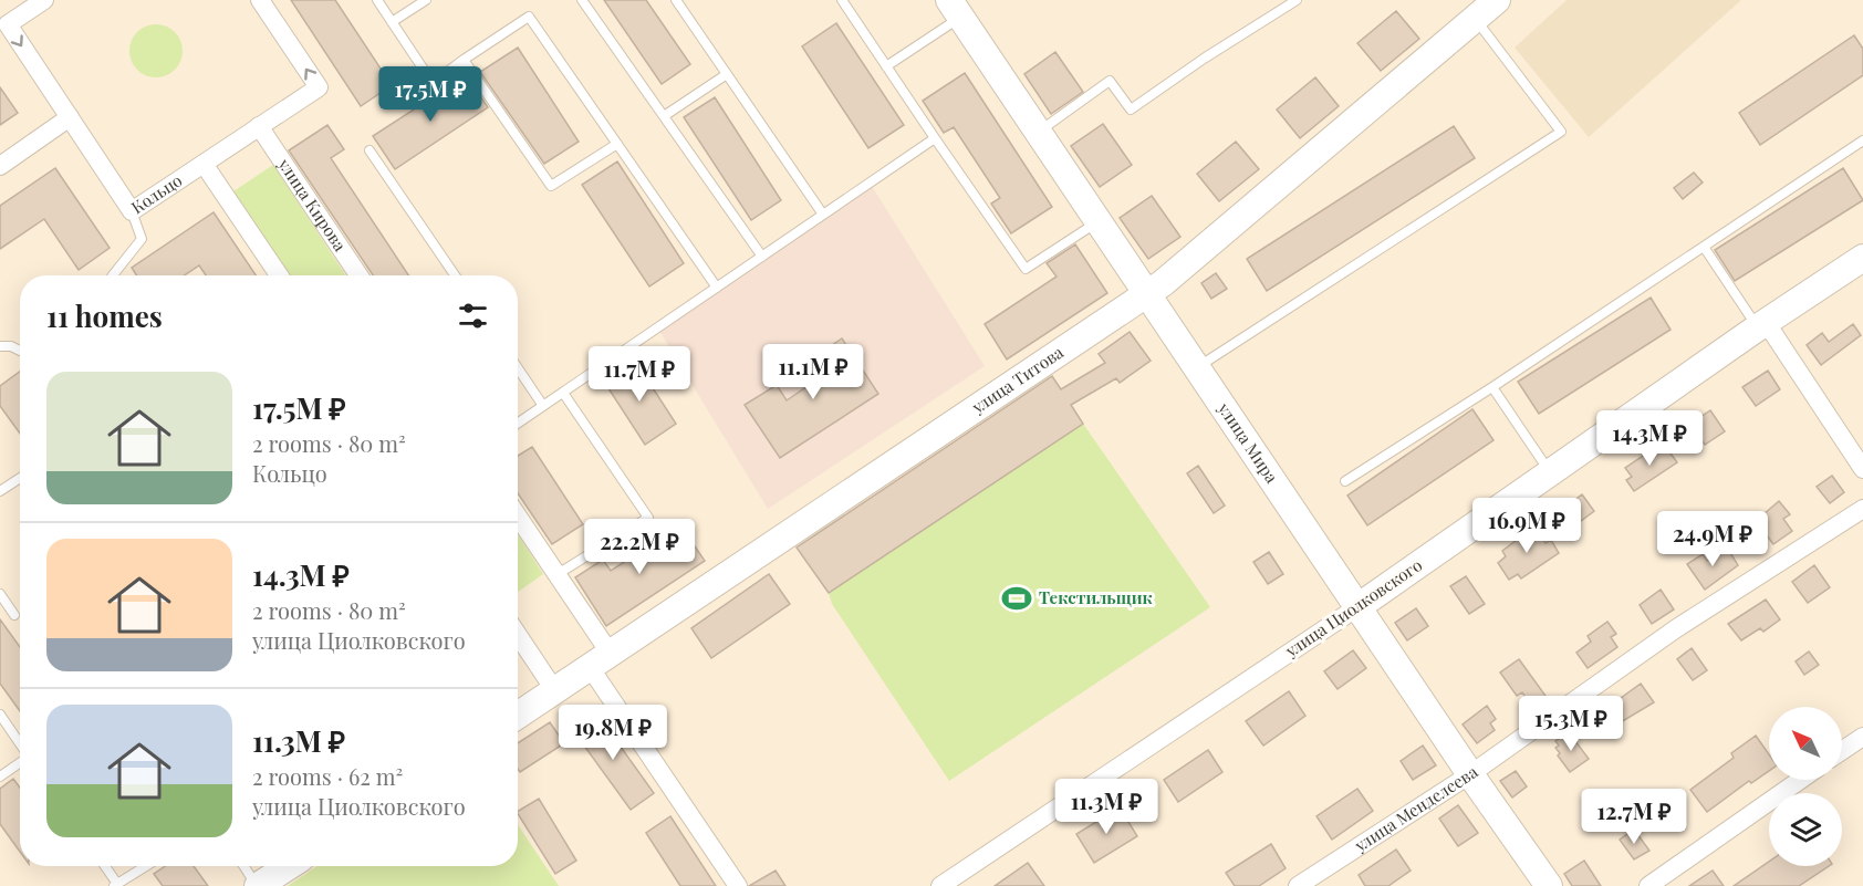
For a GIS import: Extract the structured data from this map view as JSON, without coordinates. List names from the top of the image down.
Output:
{
  "streets": {
    "street": [
      "Кольцо",
      "улица Кирова",
      "улица Титова",
      "улица Мира",
      "улица Циолковского",
      "улица Менделеева"
    ]
  },
  "crossings": [
    ["Кольцо", "улица Кирова"],
    ["улица Титова", "улица Мира"],
    ["улица Мира", "улица Циолковского"],
    ["улица Мира", "улица Менделеева"]
  ],
  "places": {
    "sports": ["Текстильщик"]
  },
  "north": "top left",
  "page": {
    "price": [
      "17.5M ₽",
      "11.1M ₽",
      "11.7M ₽",
      "14.3M ₽",
      "16.9M ₽",
      "24.9M ₽",
      "22.2M ₽",
      "15.3M ₽",
      "19.8M ₽",
      "11.3M ₽",
      "12.7M ₽"
    ],
    "heading": "11 homes",
    "list": [
      {
        "name": "17.5M ₽",
        "note": "2 rooms · 80 m² · Кольцо"
      },
      {
        "name": "14.3M ₽",
        "note": "2 rooms · 80 m² · улица Циолковского"
      },
      {
        "name": "11.3M ₽",
        "note": "2 rooms · 62 m² · улица Циолковского"
      }
    ]
  }
}
